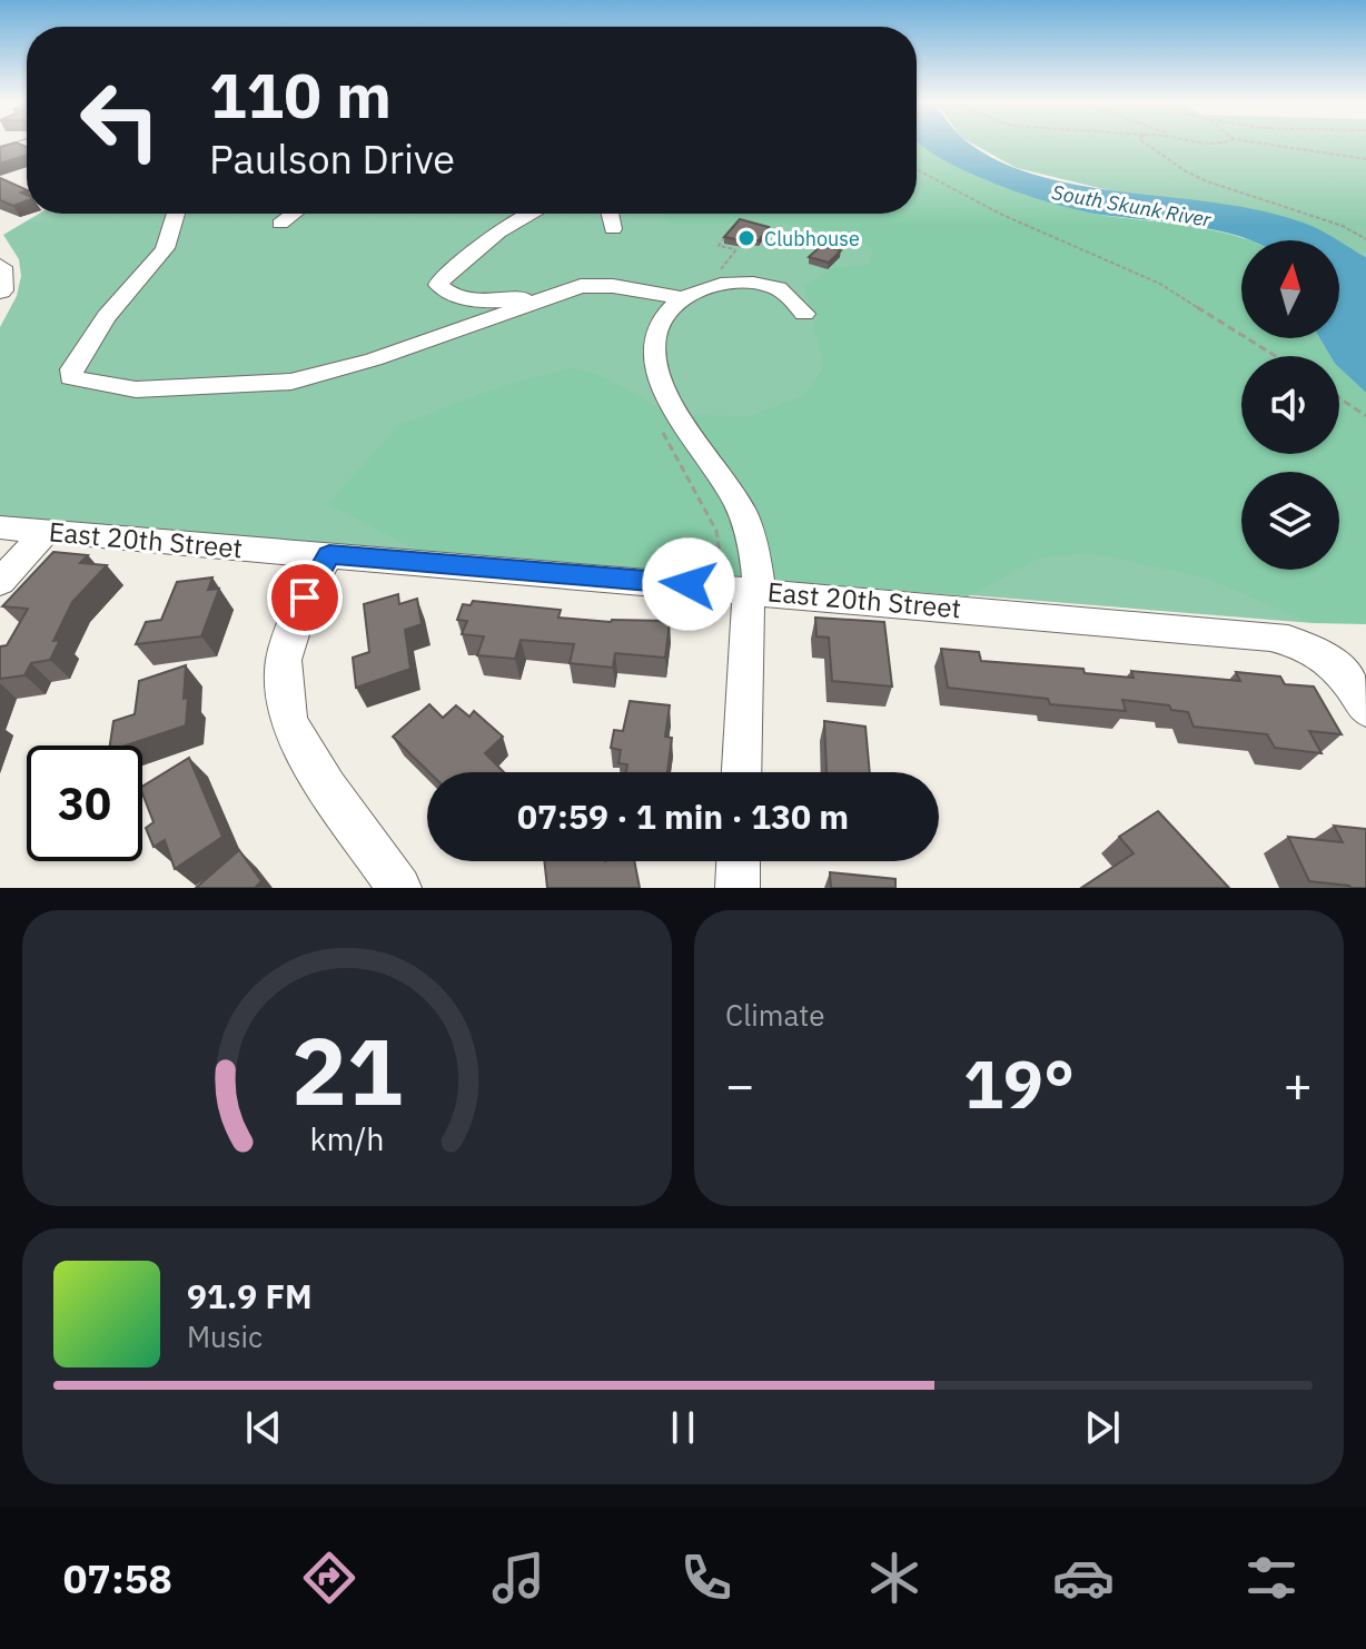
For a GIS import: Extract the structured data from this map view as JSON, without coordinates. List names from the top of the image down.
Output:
{
  "streets": {
    "street": ["East 20th Street"]
  },
  "water": ["South Skunk River"],
  "places": ["Clubhouse"],
  "north": "top",
  "page": {
    "turn": ["110 m", "Paulson Drive"],
    "limit": "30",
    "trip": "07:59 · 1 min · 130 m",
    "tile": "Climate",
    "heat": ["−", "19°", "+"],
    "song": ["91.9 FM", "Music"],
    "tabs": "07:58",
    "gauge": ["21", "km/h"]
  }
}
